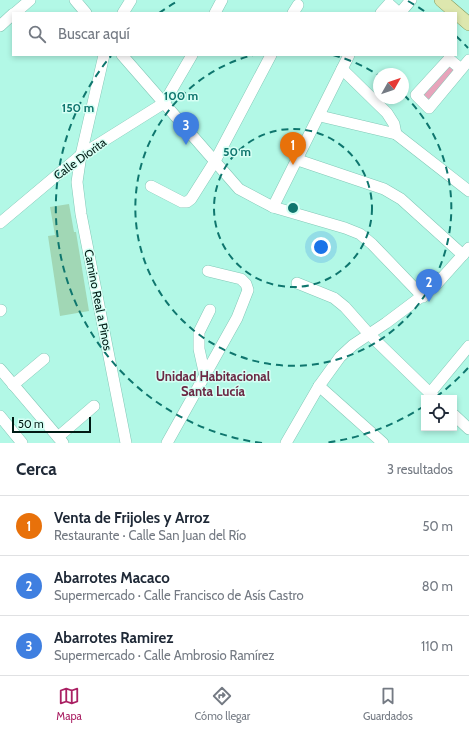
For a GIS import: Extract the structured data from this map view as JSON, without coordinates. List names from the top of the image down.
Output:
{
  "streets": {
    "street": ["Calle Diorita", "Camino Real a Pinos"]
  },
  "crossings": [
    ["Calle Diorita", "Camino Real a Pinos"]
  ],
  "districts": ["Unidad Habitacional Santa Lucía"],
  "scale_bar": "50 m",
  "north": "top right",
  "page": {
    "search": "Buscar aquí",
    "pins": ["3", "1", "2"],
    "scale": "50 m",
    "heading": ["Cerca", "3 resultados"],
    "list": [
      {
        "mark": "1",
        "name": "Venta de Frijoles y Arroz",
        "note": "Restaurante · Calle San Juan del Río",
        "value": "50 m"
      },
      {
        "mark": "2",
        "name": "Abarrotes Macaco",
        "note": "Supermercado · Calle Francisco de Asís Castro",
        "value": "80 m"
      },
      {
        "mark": "3",
        "name": "Abarrotes Ramirez",
        "note": "Supermercado · Calle Ambrosio Ramírez",
        "value": "110 m"
      }
    ],
    "nav": ["Mapa", "Cómo llegar", "Guardados"]
  },
  "rings": ["100 m", "150 m", "50 m"]
}
